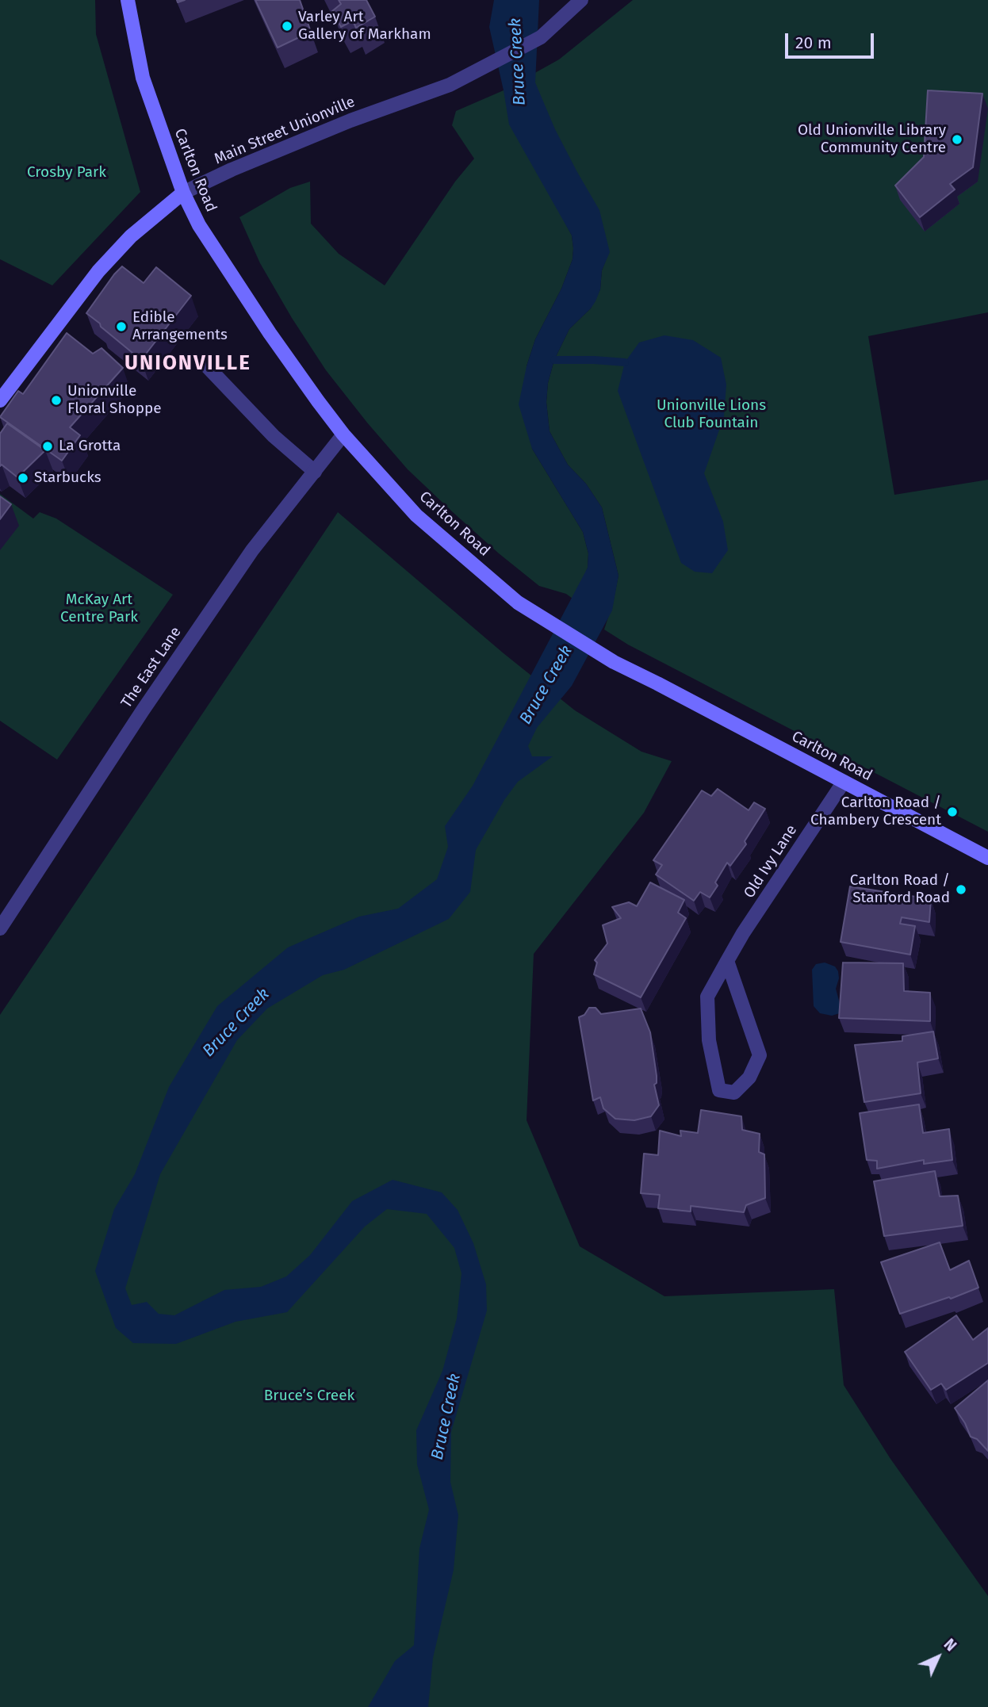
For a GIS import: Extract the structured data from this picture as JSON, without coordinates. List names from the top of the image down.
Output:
{
  "streets": {
    "main road": ["Main Street Unionville", "Carlton Road"],
    "street": ["The East Lane", "Old Ivy Lane"]
  },
  "crossings": [
    ["Main Street Unionville", "Carlton Road"],
    ["Carlton Road", "The East Lane"],
    ["Carlton Road", "Old Ivy Lane"]
  ],
  "districts": ["UNIONVILLE"],
  "water": ["Bruce Creek"],
  "parks": [
    "Crosby Park",
    "Unionville Lions Club Fountain",
    "McKay Art Centre Park",
    "Bruce’s Creek"
  ],
  "places": [
    "Varley Art Gallery of Markham",
    "Old Unionville Library Community Centre",
    "Edible Arrangements",
    "Unionville Floral Shoppe",
    "La Grotta",
    "Starbucks",
    "Carlton Road / Chambery Crescent",
    "Carlton Road / Stanford Road"
  ],
  "scale_bar": "20 m",
  "north": "top right"
}
